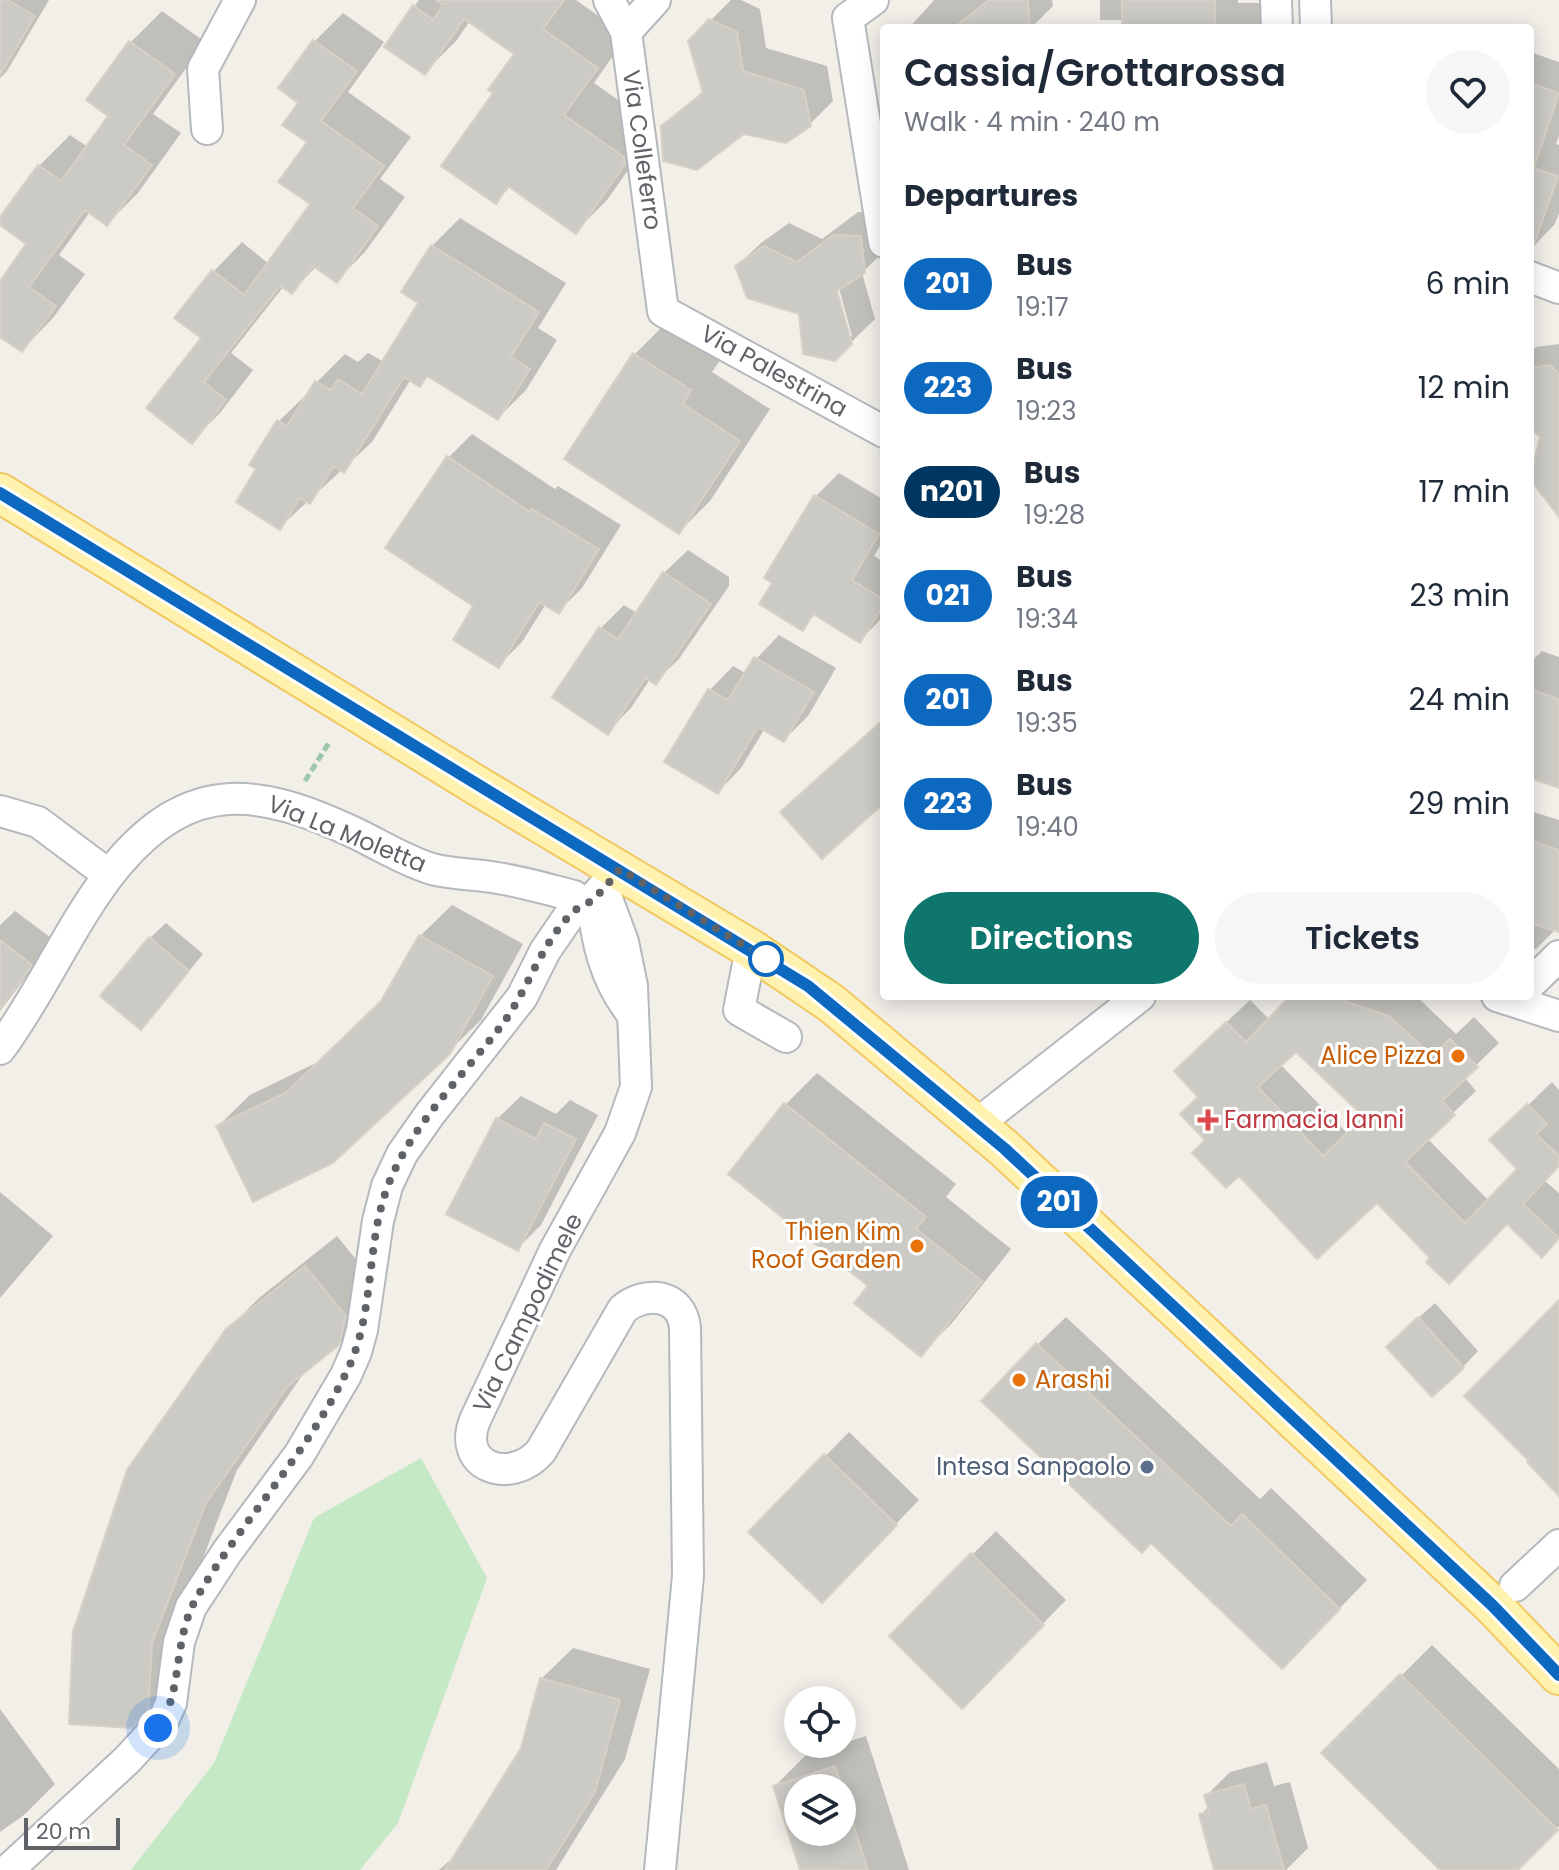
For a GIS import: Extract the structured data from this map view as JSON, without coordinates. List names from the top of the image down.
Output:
{
  "streets": {
    "street": [
      "Via Colleferro",
      "Via Palestrina",
      "Via La Moletta",
      "Via Campodimele"
    ]
  },
  "crossings": [
    ["Via Colleferro", "Via Palestrina"],
    ["Via La Moletta", "Via Campodimele"]
  ],
  "places": {
    "other": [
      "Alice Pizza",
      "Thien Kim Roof Garden",
      "Arashi",
      "Intesa Sanpaolo"
    ],
    "health": ["Farmacia Ianni"]
  },
  "lines": ["bus line 201"],
  "scale_bar": "20 m",
  "page": {
    "on_map": "201",
    "heading": [
      ["Cassia/Grottarossa", "Walk · 4 min · 240 m"],
      "Departures"
    ],
    "list": [
      {
        "mark": "201",
        "name": "Bus",
        "note": "19:17",
        "value": "6 min"
      },
      {
        "mark": "223",
        "name": "Bus",
        "note": "19:23",
        "value": "12 min"
      },
      {
        "mark": "n201",
        "name": "Bus",
        "note": "19:28",
        "value": "17 min"
      },
      {
        "mark": "021",
        "name": "Bus",
        "note": "19:34",
        "value": "23 min"
      },
      {
        "mark": "201",
        "name": "Bus",
        "note": "19:35",
        "value": "24 min"
      },
      {
        "mark": "223",
        "name": "Bus",
        "note": "19:40",
        "value": "29 min"
      }
    ],
    "buttons": ["Directions", "Tickets"],
    "scale": "20 m"
  }
}
